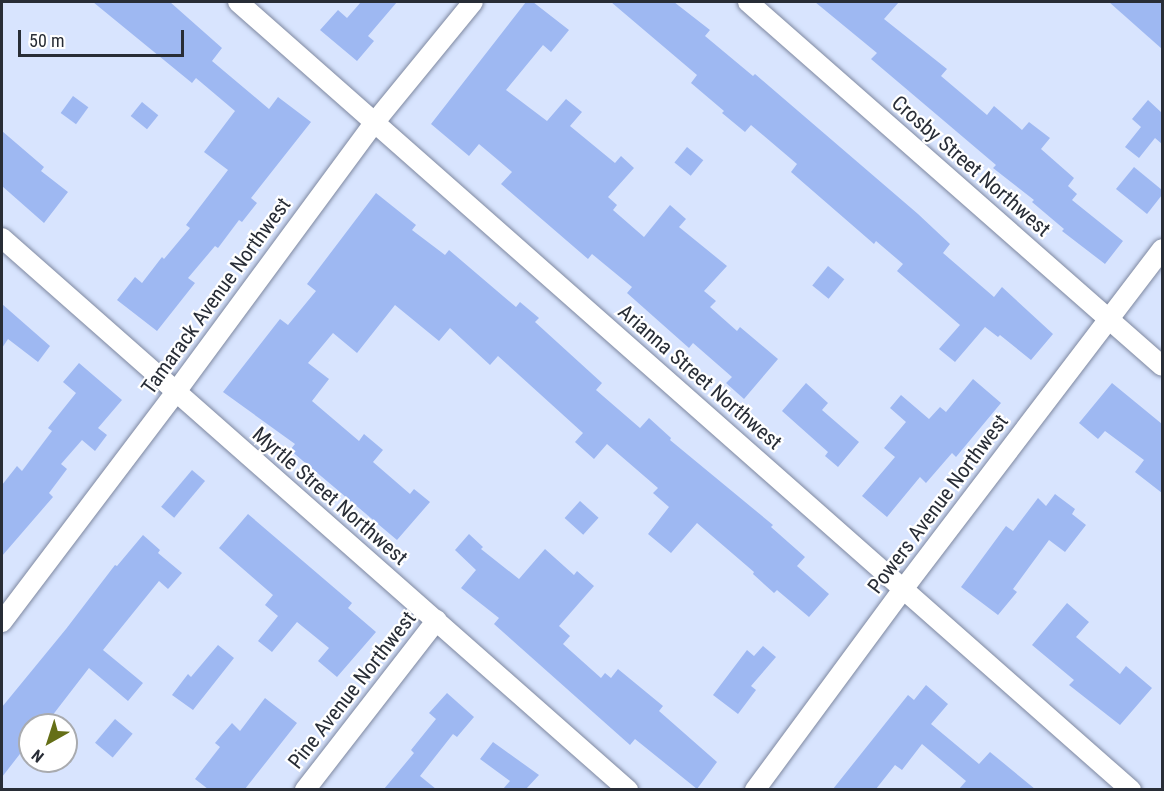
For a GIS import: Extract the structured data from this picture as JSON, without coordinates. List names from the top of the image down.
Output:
{
  "streets": {
    "street": [
      "Crosby Street Northwest",
      "Tamarack Avenue Northwest",
      "Arianna Street Northwest",
      "Myrtle Street Northwest",
      "Powers Avenue Northwest",
      "Pine Avenue Northwest"
    ]
  },
  "crossings": [
    ["Crosby Street Northwest", "Powers Avenue Northwest"],
    ["Tamarack Avenue Northwest", "Arianna Street Northwest"],
    ["Tamarack Avenue Northwest", "Myrtle Street Northwest"],
    ["Arianna Street Northwest", "Powers Avenue Northwest"],
    ["Myrtle Street Northwest", "Pine Avenue Northwest"]
  ],
  "scale_bar": "50 m",
  "north": "bottom left"
}
